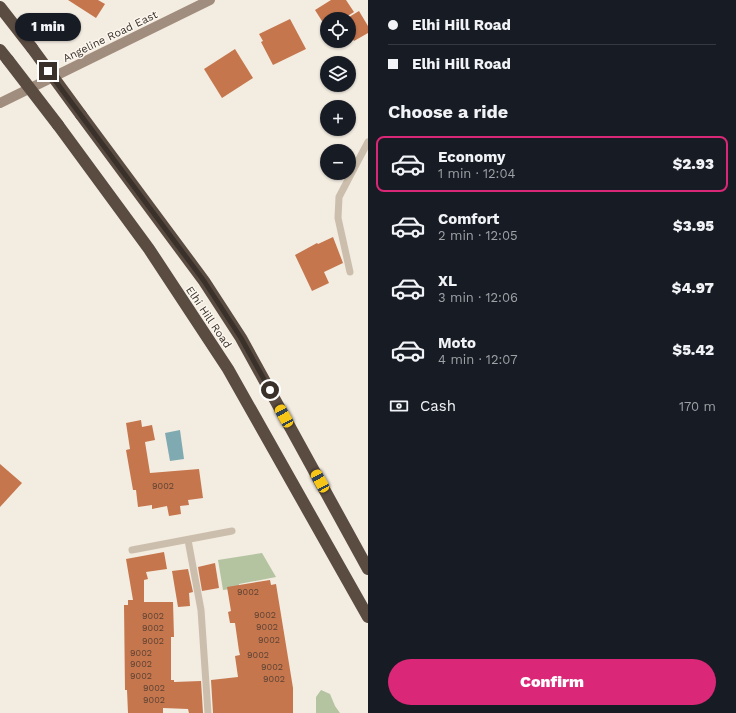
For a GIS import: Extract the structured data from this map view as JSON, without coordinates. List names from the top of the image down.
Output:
{
  "streets": {
    "highway": ["Elhi Hill Road"],
    "street": ["Angeline Road East"]
  },
  "house_numbers": [
    "9002",
    "9002",
    "9002",
    "9002",
    "9002",
    "9002",
    "9002",
    "9002",
    "9002",
    "9002",
    "9002",
    "9002",
    "9002",
    "9002",
    "9002",
    "9002"
  ],
  "page": {
    "banner": ["Elhi Hill Road", "Elhi Hill Road"],
    "map_buttons": ["+", "−"],
    "bubble": "1 min",
    "heading": "Choose a ride",
    "list": [
      {
        "name": "Economy",
        "note": "1 min · 12:04",
        "value": "$2.93"
      },
      {
        "name": "Comfort",
        "note": "2 min · 12:05",
        "value": "$3.95"
      },
      {
        "name": "XL",
        "note": "3 min · 12:06",
        "value": "$4.97"
      },
      {
        "name": "Moto",
        "note": "4 min · 12:07",
        "value": "$5.42"
      }
    ],
    "pay": ["Cash", "170 m"],
    "buttons": "Confirm"
  }
}
